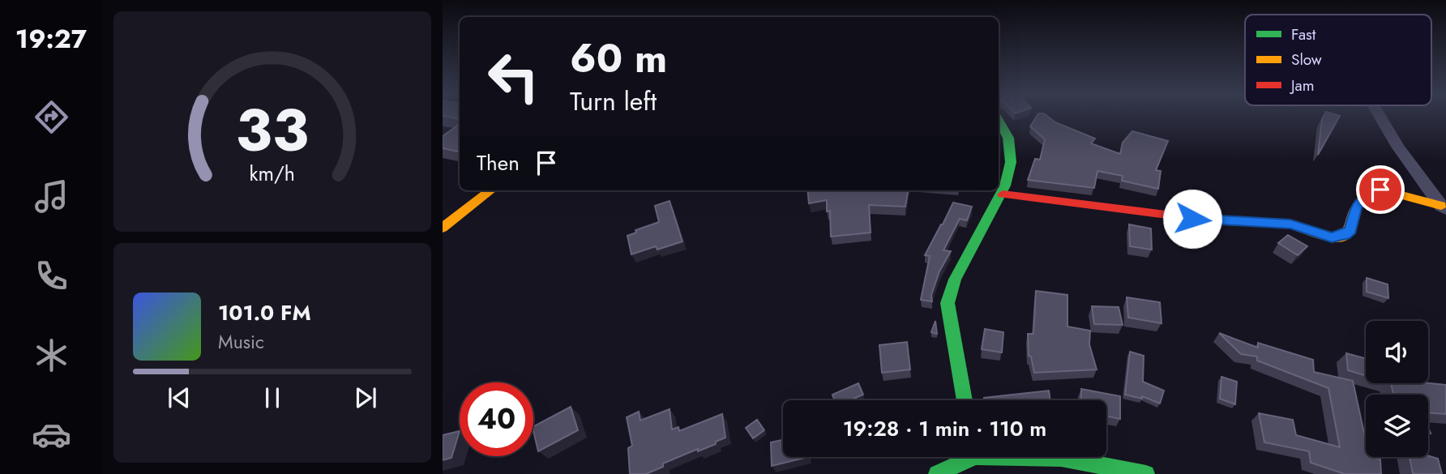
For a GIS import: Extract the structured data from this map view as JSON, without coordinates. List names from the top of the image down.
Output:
{
  "legend": ["Fast", "Slow", "Jam"],
  "page": {
    "tabs": "19:27",
    "turn": ["60 m", "Turn left"],
    "then": "Then",
    "song": ["101.0 FM", "Music"],
    "limit": "40",
    "trip": "19:28 · 1 min · 110 m",
    "gauge": ["33", "km/h"]
  }
}
